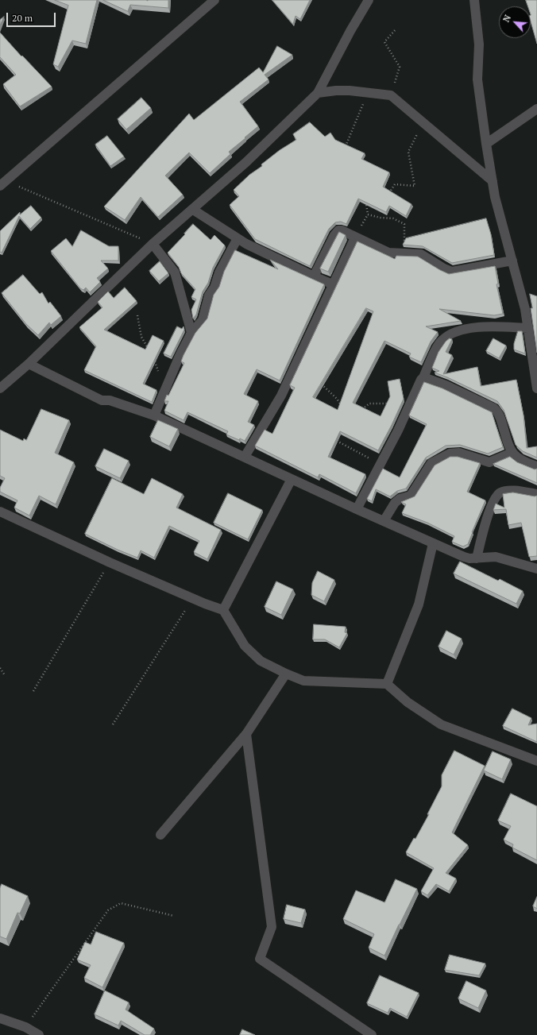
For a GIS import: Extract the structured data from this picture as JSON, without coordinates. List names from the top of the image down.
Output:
{
  "scale_bar": "20 m",
  "north": "top left"
}
